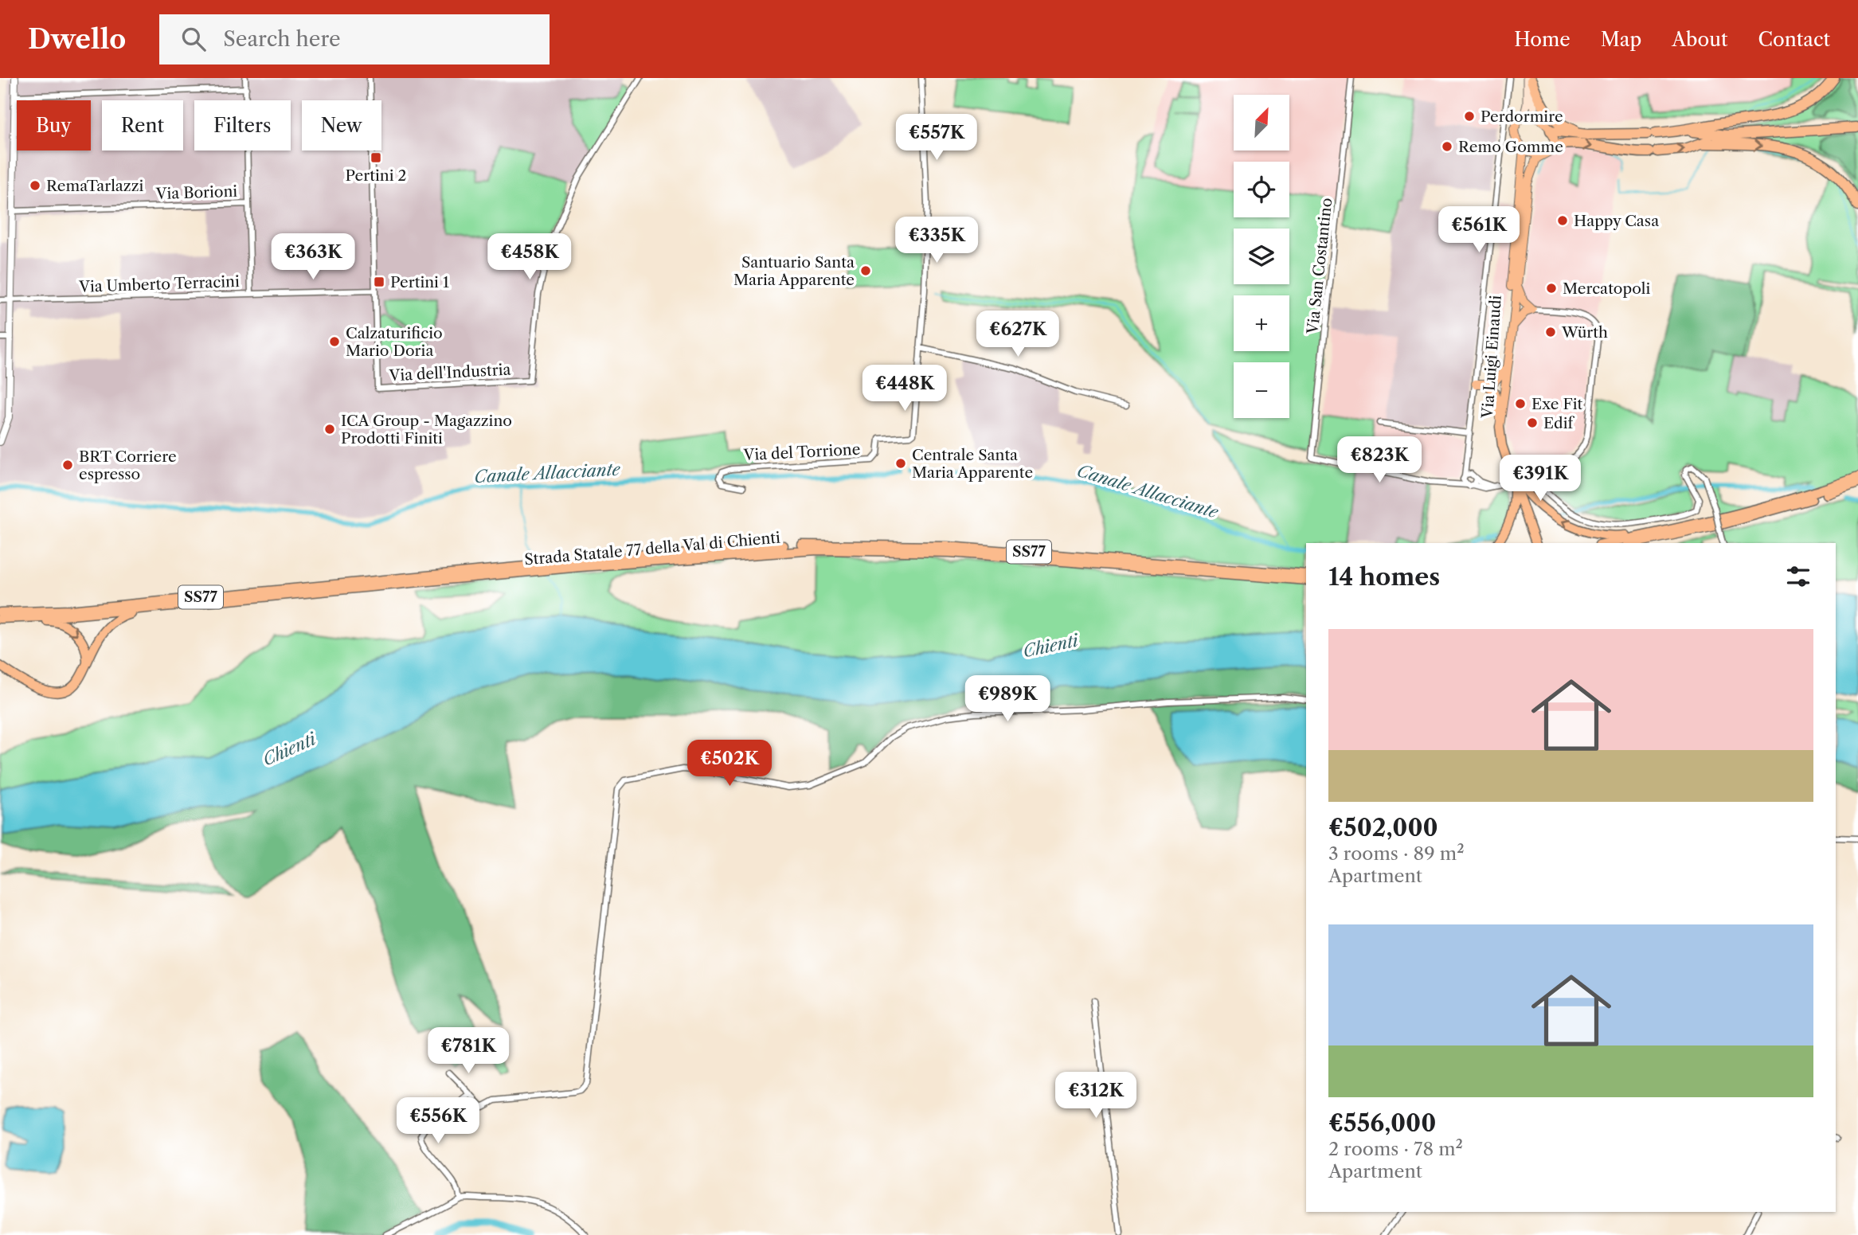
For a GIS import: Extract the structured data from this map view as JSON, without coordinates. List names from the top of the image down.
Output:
{
  "streets": {
    "highway": ["Strada Statale 77 della Val di Chienti", "SS77"],
    "main road": ["Via Luigi Einaudi"],
    "street": [
      "Via Borioni",
      "Via San Costantino",
      "Via Umberto Terracini",
      "Via dell'Industria",
      "Via del Torrione"
    ]
  },
  "crossings": [
    ["Via Umberto Terracini", "Via dell'Industria"]
  ],
  "water": ["Canale Allacciante", "Chienti"],
  "places": {
    "other": [
      "Perdormire",
      "Remo Gomme",
      "RemaTarlazzi",
      "Happy Casa",
      "Santuario Santa Maria Apparente",
      "Mercatopoli",
      "Würth",
      "Calzaturificio Mario Doria",
      "Exe Fit",
      "Edif",
      "ICA Group - Magazzino Prodotti Finiti",
      "Centrale Santa Maria Apparente",
      "BRT Corriere espresso"
    ],
    "transit": ["Pertini 2", "Pertini 1"]
  },
  "north": "top right",
  "page": {
    "header": "Dwello",
    "search": "Search here",
    "nav": [
      "Home",
      "Map",
      "About",
      "Contact"
    ],
    "map_buttons": ["+", "−"],
    "chip": [
      "Buy",
      "Rent",
      "Filters",
      "New"
    ],
    "price": [
      "€557K",
      "€561K",
      "€335K",
      "€363K",
      "€458K",
      "€627K",
      "€448K",
      "€823K",
      "€391K",
      "€989K",
      "€502K",
      "€781K",
      "€312K",
      "€556K"
    ],
    "heading": "14 homes",
    "list": [
      {
        "name": "€502,000",
        "note": "3 rooms · 89 m² · Apartment"
      },
      {
        "name": "€556,000",
        "note": "2 rooms · 78 m² · Apartment"
      }
    ]
  }
}
